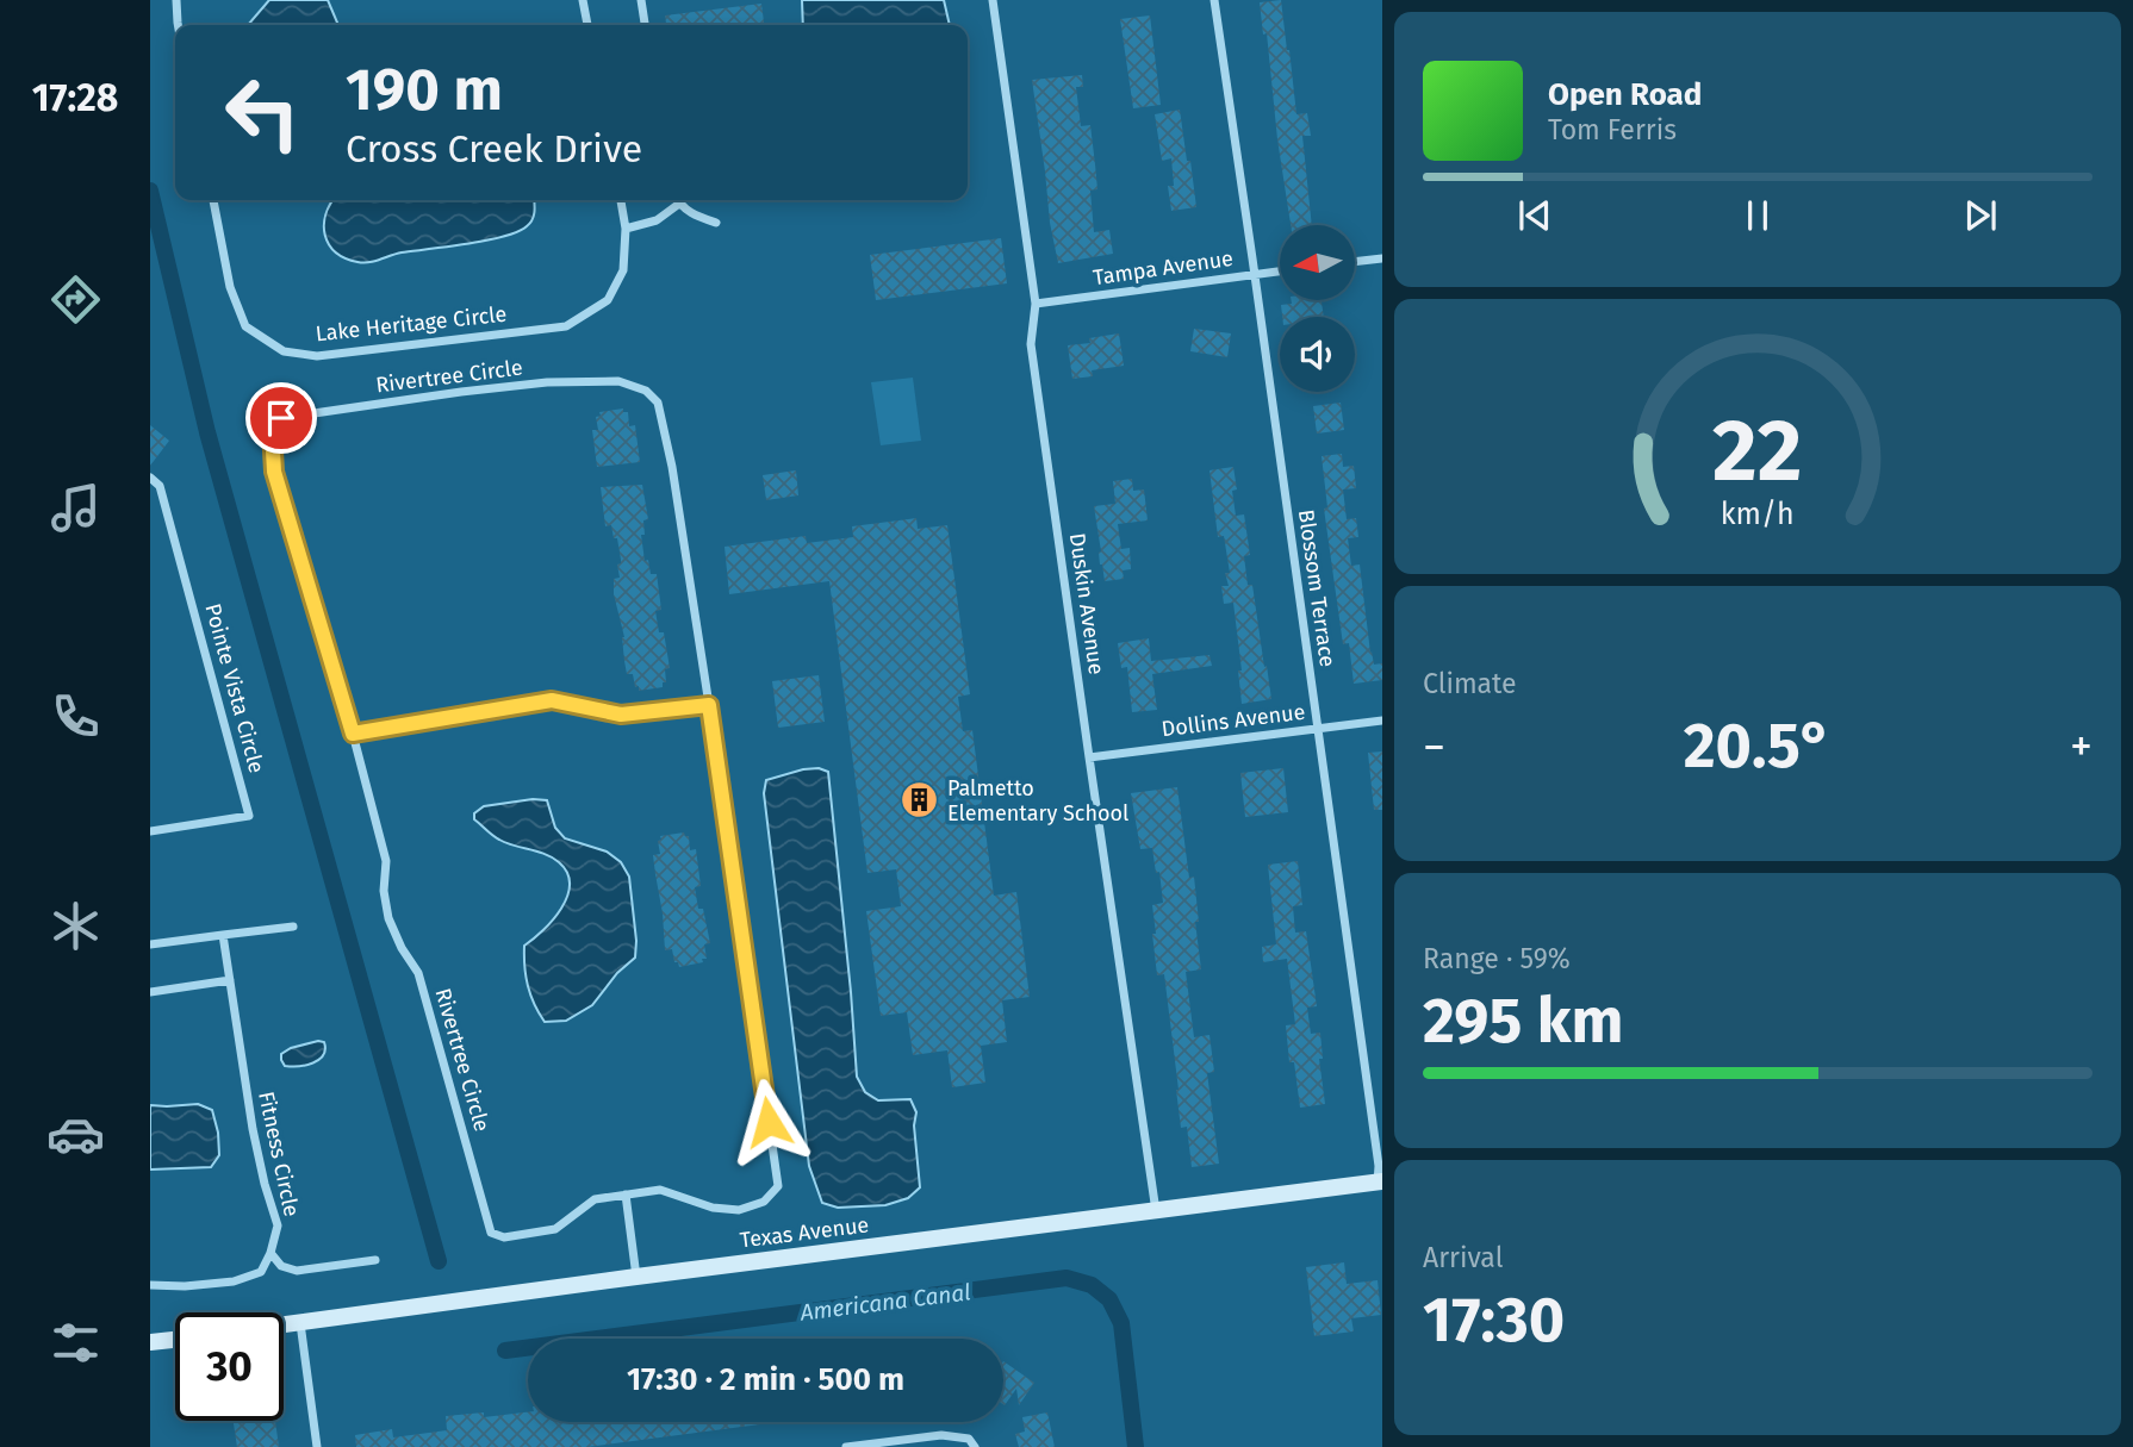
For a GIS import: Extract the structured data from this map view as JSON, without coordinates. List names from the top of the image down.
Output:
{
  "streets": {
    "street": [
      "Tampa Avenue",
      "Lake Heritage Circle",
      "Rivertree Circle",
      "Blossom Terrace",
      "Duskin Avenue",
      "Pointe Vista Circle",
      "Dollins Avenue",
      "Fitness Circle",
      "Texas Avenue"
    ]
  },
  "crossings": [
    ["Tampa Avenue", "Blossom Terrace"],
    ["Tampa Avenue", "Duskin Avenue"],
    ["Blossom Terrace", "Dollins Avenue"],
    ["Blossom Terrace", "Texas Avenue"],
    ["Duskin Avenue", "Dollins Avenue"],
    ["Duskin Avenue", "Texas Avenue"]
  ],
  "water": ["Americana Canal"],
  "places": {
    "building": ["Palmetto Elementary School"]
  },
  "north": "left",
  "page": {
    "tabs": "17:28",
    "turn": ["190 m", "Cross Creek Drive"],
    "song": ["Open Road", "Tom Ferris"],
    "tile": [
      "Climate",
      ["Range · 59%", "295 km"],
      ["Arrival", "17:30"]
    ],
    "heat": ["−", "20.5°", "+"],
    "limit": "30",
    "trip": "17:30 · 2 min · 500 m",
    "gauge": ["22", "km/h"]
  }
}
